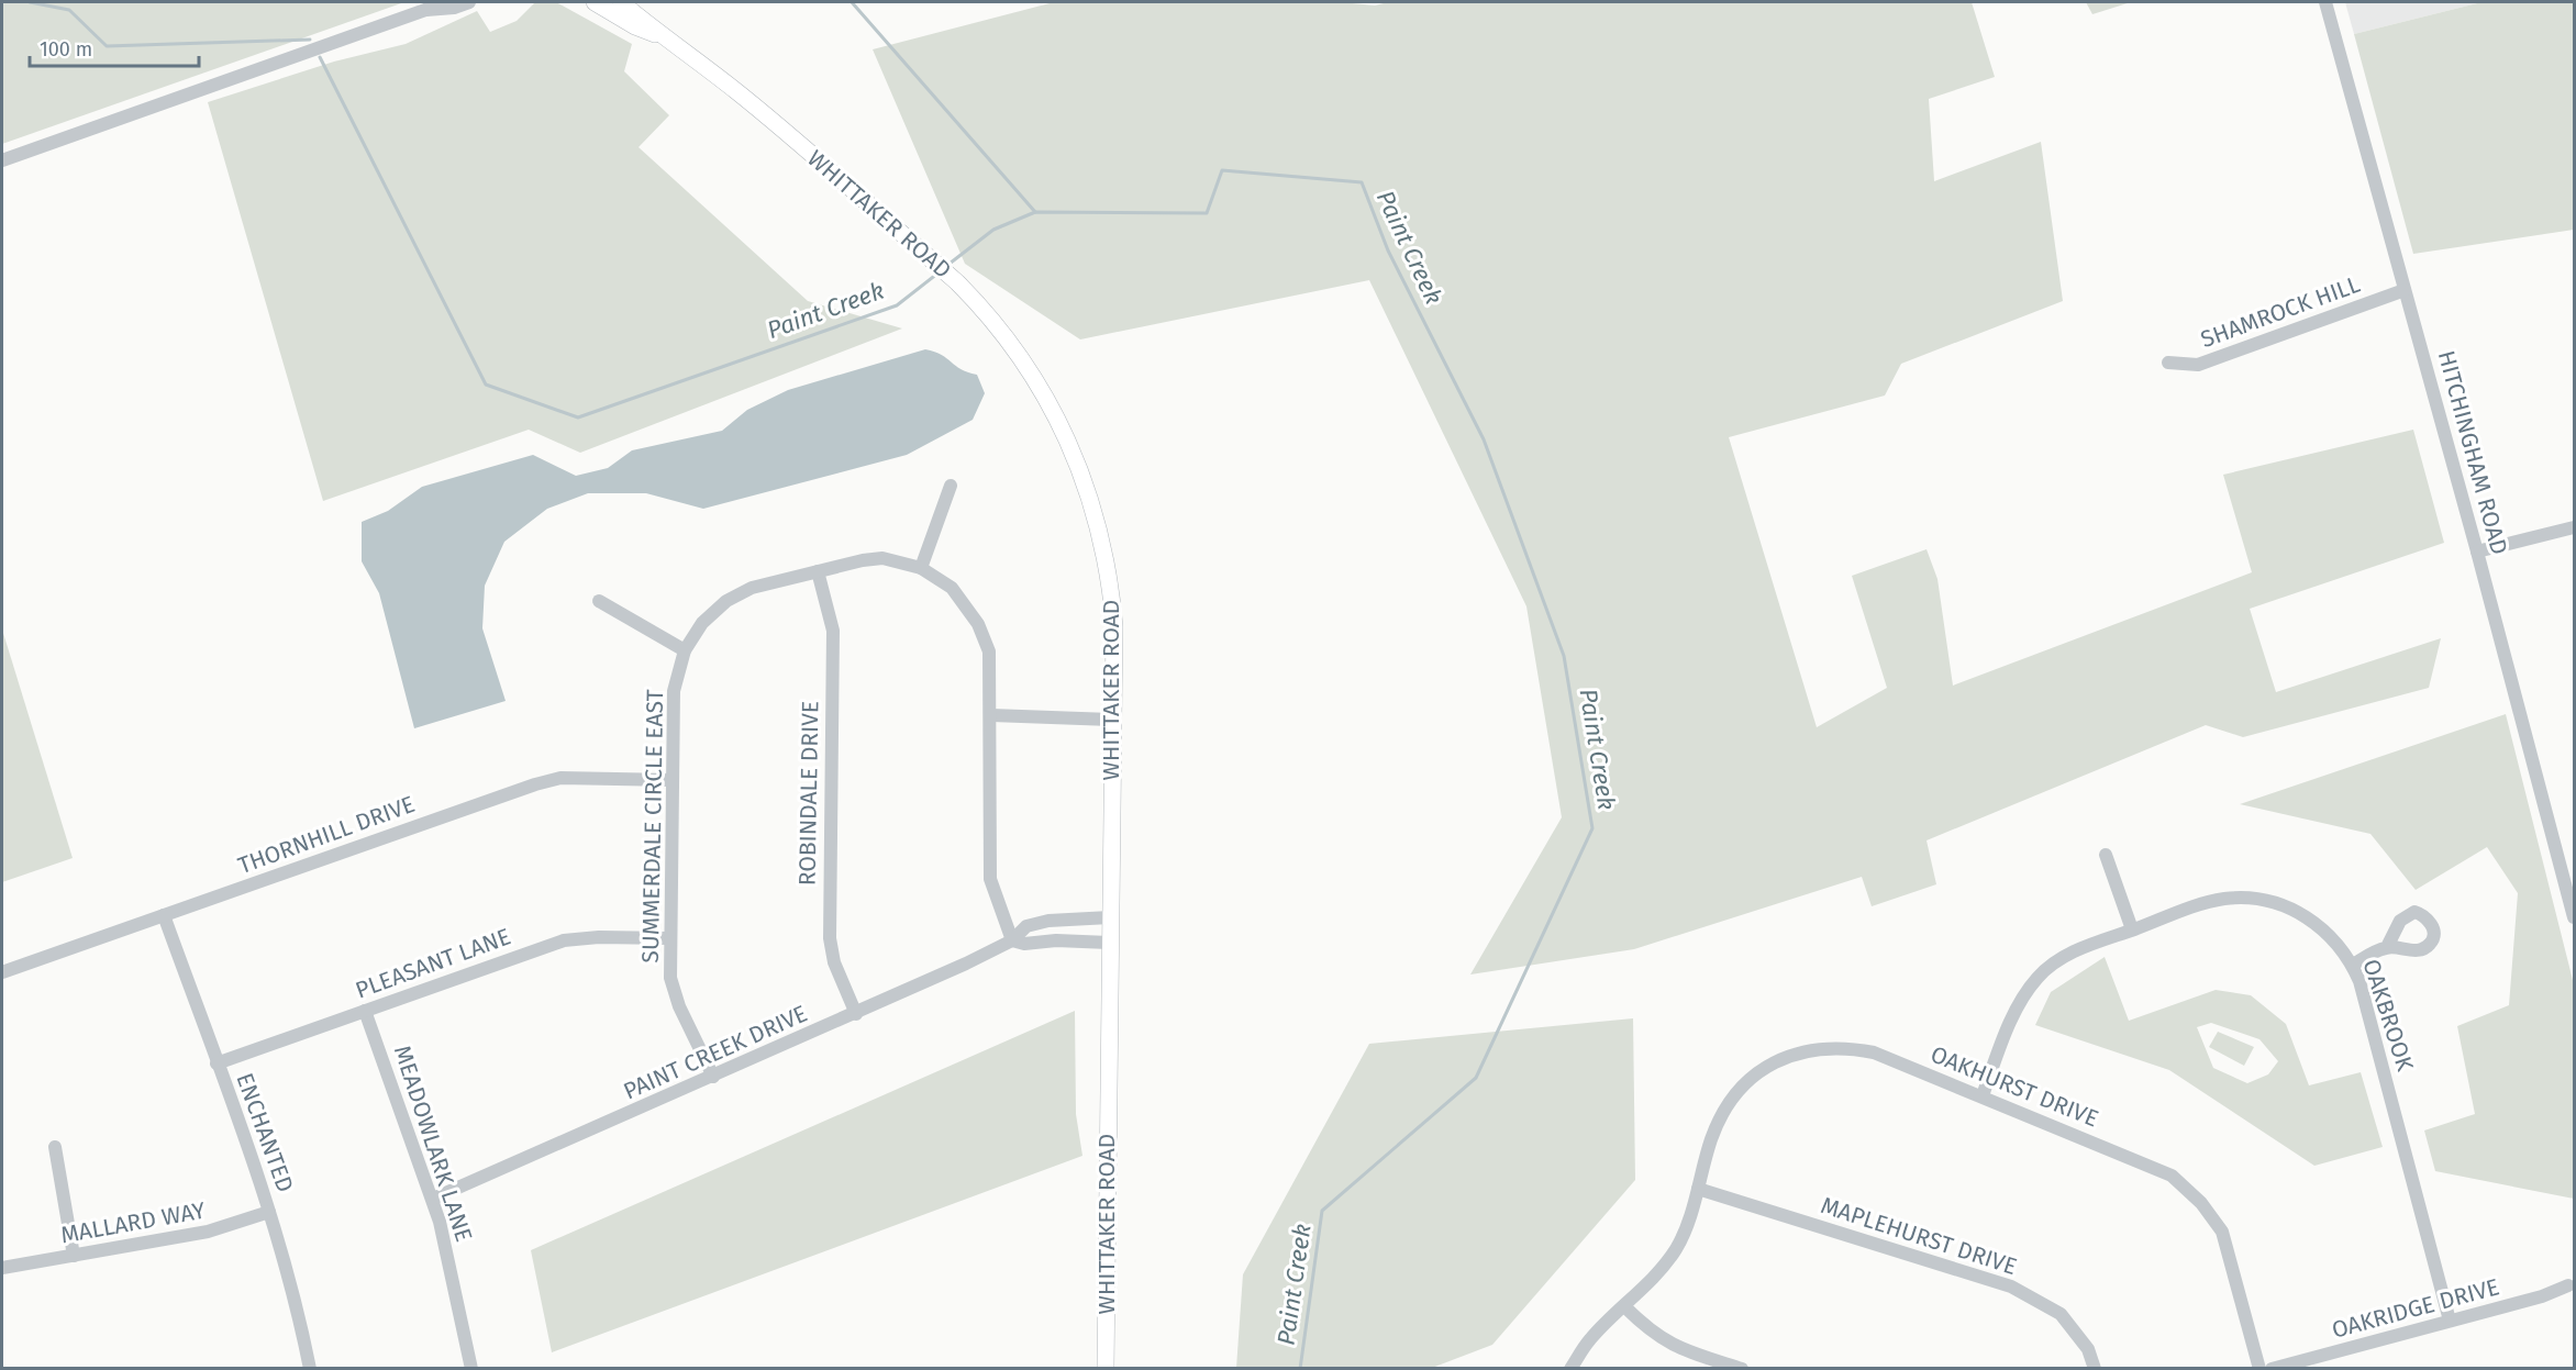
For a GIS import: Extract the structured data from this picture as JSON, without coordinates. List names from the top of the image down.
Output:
{
  "streets": {
    "main road": ["WHITTAKER ROAD"],
    "street": [
      "SHAMROCK HILL",
      "HITCHINGHAM ROAD",
      "ROBINDALE DRIVE",
      "SUMMERDALE CIRCLE EAST",
      "THORNHILL DRIVE",
      "PLEASANT LANE",
      "OAKBROOK",
      "PAINT CREEK DRIVE",
      "OAKHURST DRIVE",
      "ENCHANTED",
      "MEADOWLARK LANE",
      "MALLARD WAY",
      "MAPLEHURST DRIVE",
      "OAKRIDGE DRIVE"
    ]
  },
  "crossings": [
    ["WHITTAKER ROAD", "PAINT CREEK DRIVE"],
    ["SHAMROCK HILL", "HITCHINGHAM ROAD"],
    ["ROBINDALE DRIVE", "SUMMERDALE CIRCLE EAST"],
    ["ROBINDALE DRIVE", "PAINT CREEK DRIVE"],
    ["SUMMERDALE CIRCLE EAST", "THORNHILL DRIVE"],
    ["SUMMERDALE CIRCLE EAST", "PLEASANT LANE"],
    ["SUMMERDALE CIRCLE EAST", "PAINT CREEK DRIVE"],
    ["THORNHILL DRIVE", "ENCHANTED"],
    ["PLEASANT LANE", "ENCHANTED"],
    ["PLEASANT LANE", "MEADOWLARK LANE"],
    ["OAKBROOK", "OAKHURST DRIVE"],
    ["OAKBROOK", "OAKRIDGE DRIVE"],
    ["PAINT CREEK DRIVE", "MEADOWLARK LANE"],
    ["OAKHURST DRIVE", "MAPLEHURST DRIVE"],
    ["ENCHANTED", "MALLARD WAY"]
  ],
  "water": ["Paint Creek"],
  "scale_bar": "100 m"
}
